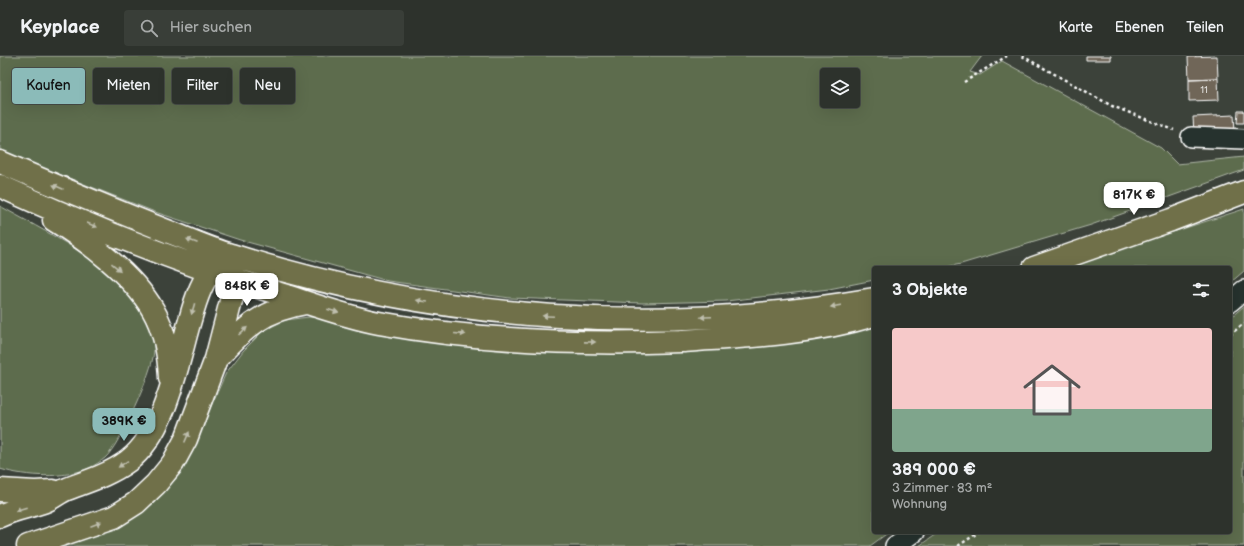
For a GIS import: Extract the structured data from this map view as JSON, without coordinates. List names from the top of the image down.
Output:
{
  "house_numbers": ["11"],
  "page": {
    "header": "Keyplace",
    "search": "Hier suchen",
    "nav": ["Karte", "Ebenen", "Teilen"],
    "chip": [
      "Kaufen",
      "Mieten",
      "Filter",
      "Neu"
    ],
    "price": ["817K €", "848K €", "389K €"],
    "heading": "3 Objekte",
    "list": [
      {
        "name": "389 000 €",
        "note": "3 Zimmer · 83 m² · Wohnung"
      }
    ]
  }
}
